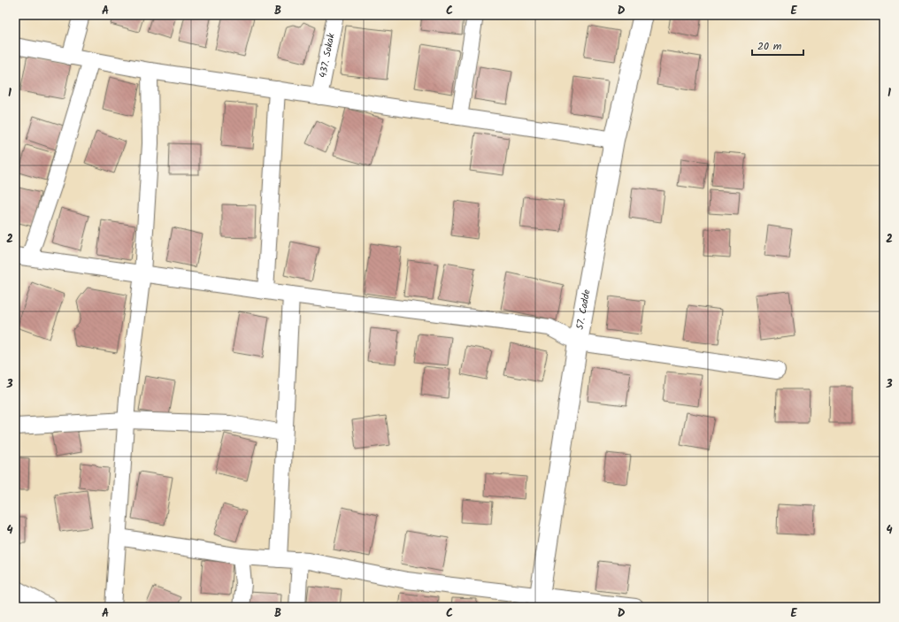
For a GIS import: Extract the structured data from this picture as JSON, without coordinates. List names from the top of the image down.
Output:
{
  "streets": {
    "street": ["437. Sokak", "57. Cadde"]
  },
  "scale_bar": "20 m",
  "grid": {
    "columns": [
      "A",
      "B",
      "C",
      "D",
      "E"
    ],
    "rows": [
      "1",
      "2",
      "3",
      "4"
    ]
  }
}
